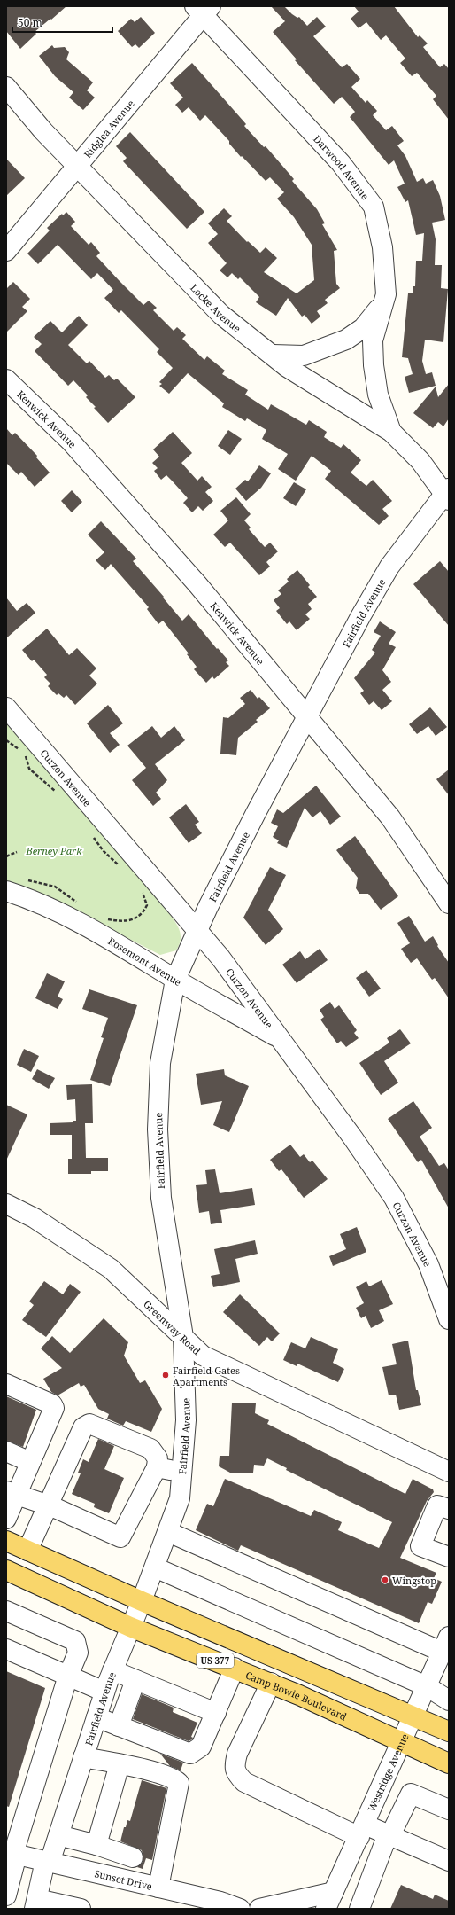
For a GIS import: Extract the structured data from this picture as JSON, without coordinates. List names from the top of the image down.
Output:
{
  "streets": {
    "main road": ["US 377", "Camp Bowie Boulevard"],
    "street": [
      "Ridglea Avenue",
      "Darwood Avenue",
      "Locke Avenue",
      "Kenwick Avenue",
      "Fairfield Avenue",
      "Curzon Avenue",
      "Rosemont Avenue",
      "Greenway Road",
      "Westridge Avenue",
      "Sunset Drive"
    ]
  },
  "crossings": [
    ["Ridglea Avenue", "Darwood Avenue"],
    ["Ridglea Avenue", "Locke Avenue"],
    ["Darwood Avenue", "Locke Avenue"],
    ["Locke Avenue", "Fairfield Avenue"],
    ["Kenwick Avenue", "Fairfield Avenue"],
    ["Fairfield Avenue", "Curzon Avenue"],
    ["Fairfield Avenue", "Rosemont Avenue"],
    ["Fairfield Avenue", "Greenway Road"],
    ["Fairfield Avenue", "US 377"],
    ["Fairfield Avenue", "Camp Bowie Boulevard"],
    ["Fairfield Avenue", "Sunset Drive"],
    ["Curzon Avenue", "Rosemont Avenue"],
    ["US 377", "Westridge Avenue"],
    ["Camp Bowie Boulevard", "Westridge Avenue"]
  ],
  "parks": ["Berney Park"],
  "places": ["Fairfield Gates Apartments", "Wingstop"],
  "scale_bar": "50 m"
}
